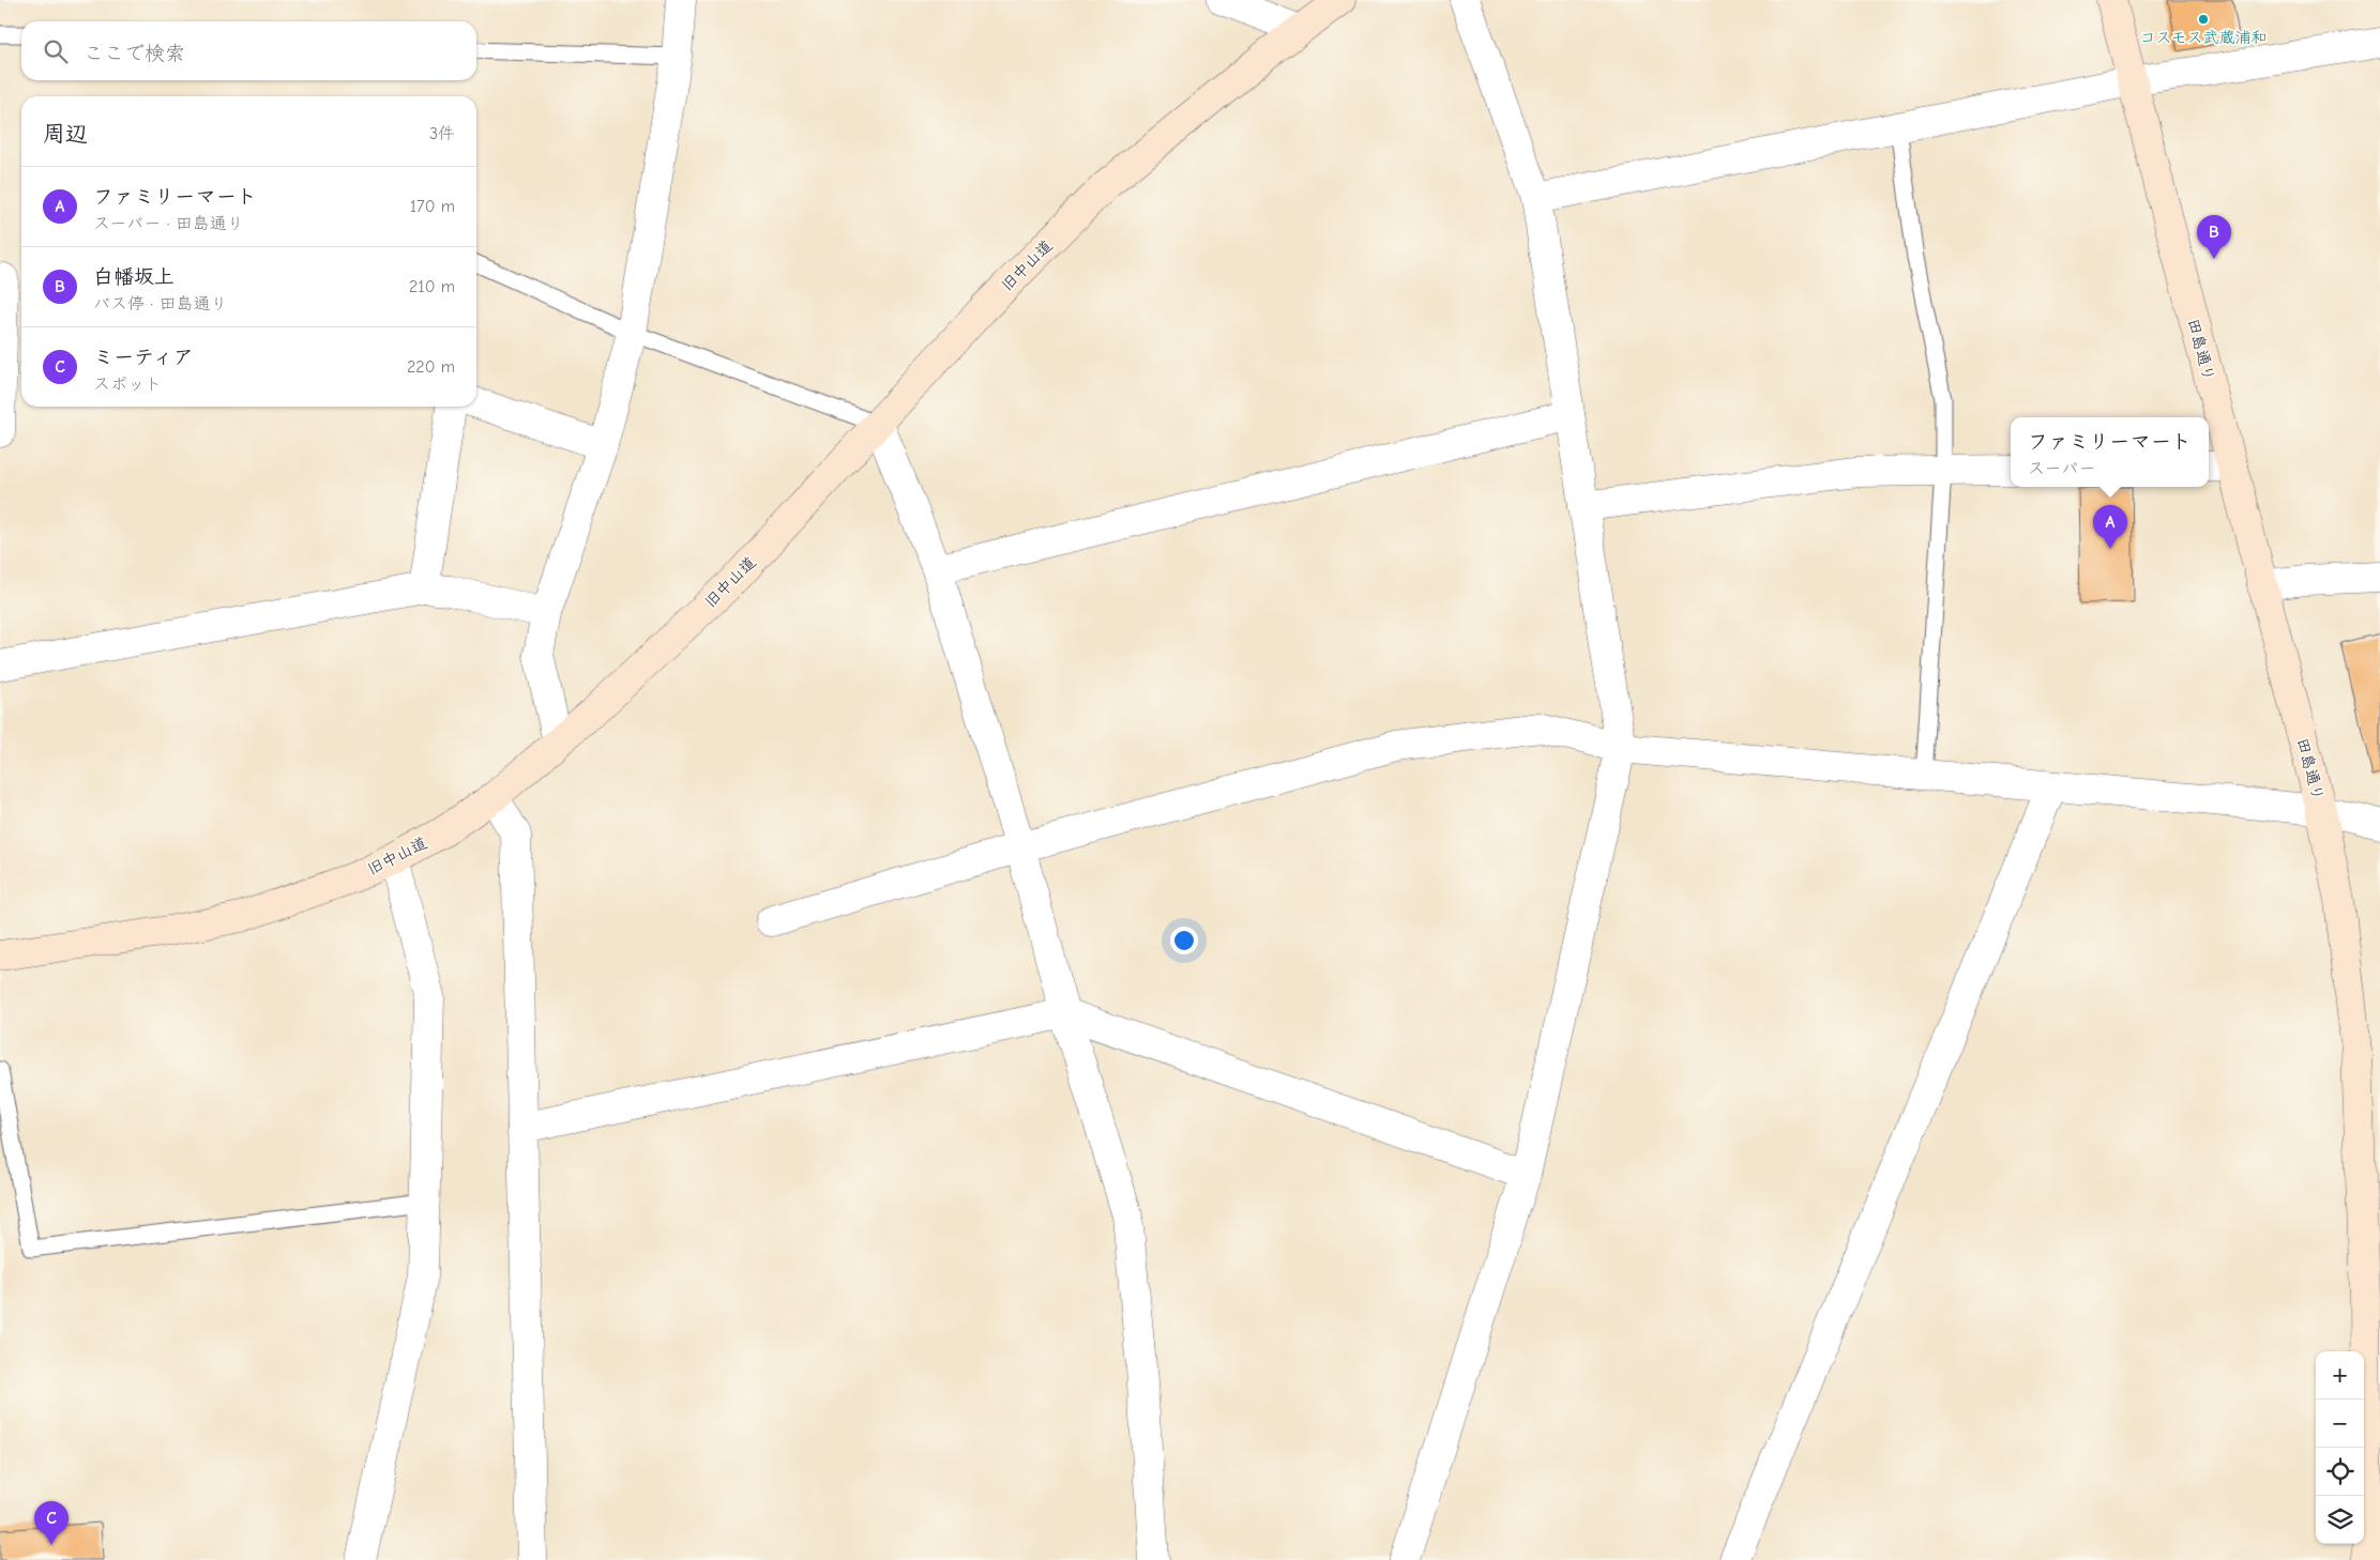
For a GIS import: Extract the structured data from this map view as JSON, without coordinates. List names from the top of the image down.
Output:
{
  "streets": {
    "main road": ["旧中山道", "田島通り"]
  },
  "places": ["コスモス武蔵浦和"],
  "page": {
    "search": "ここで検索",
    "heading": ["周辺", "3件"],
    "list": [
      {
        "mark": "A",
        "name": "ファミリーマート",
        "note": "スーパー · 田島通り",
        "value": "170 m"
      },
      {
        "mark": "B",
        "name": "白幡坂上",
        "note": "バス停 · 田島通り",
        "value": "210 m"
      },
      {
        "mark": "C",
        "name": "ミーティア",
        "note": "スポット",
        "value": "220 m"
      }
    ],
    "pins": ["B", "A", "C"],
    "popup": ["ファミリーマート", "スーパー"],
    "map_buttons": ["+", "−"]
  }
}
